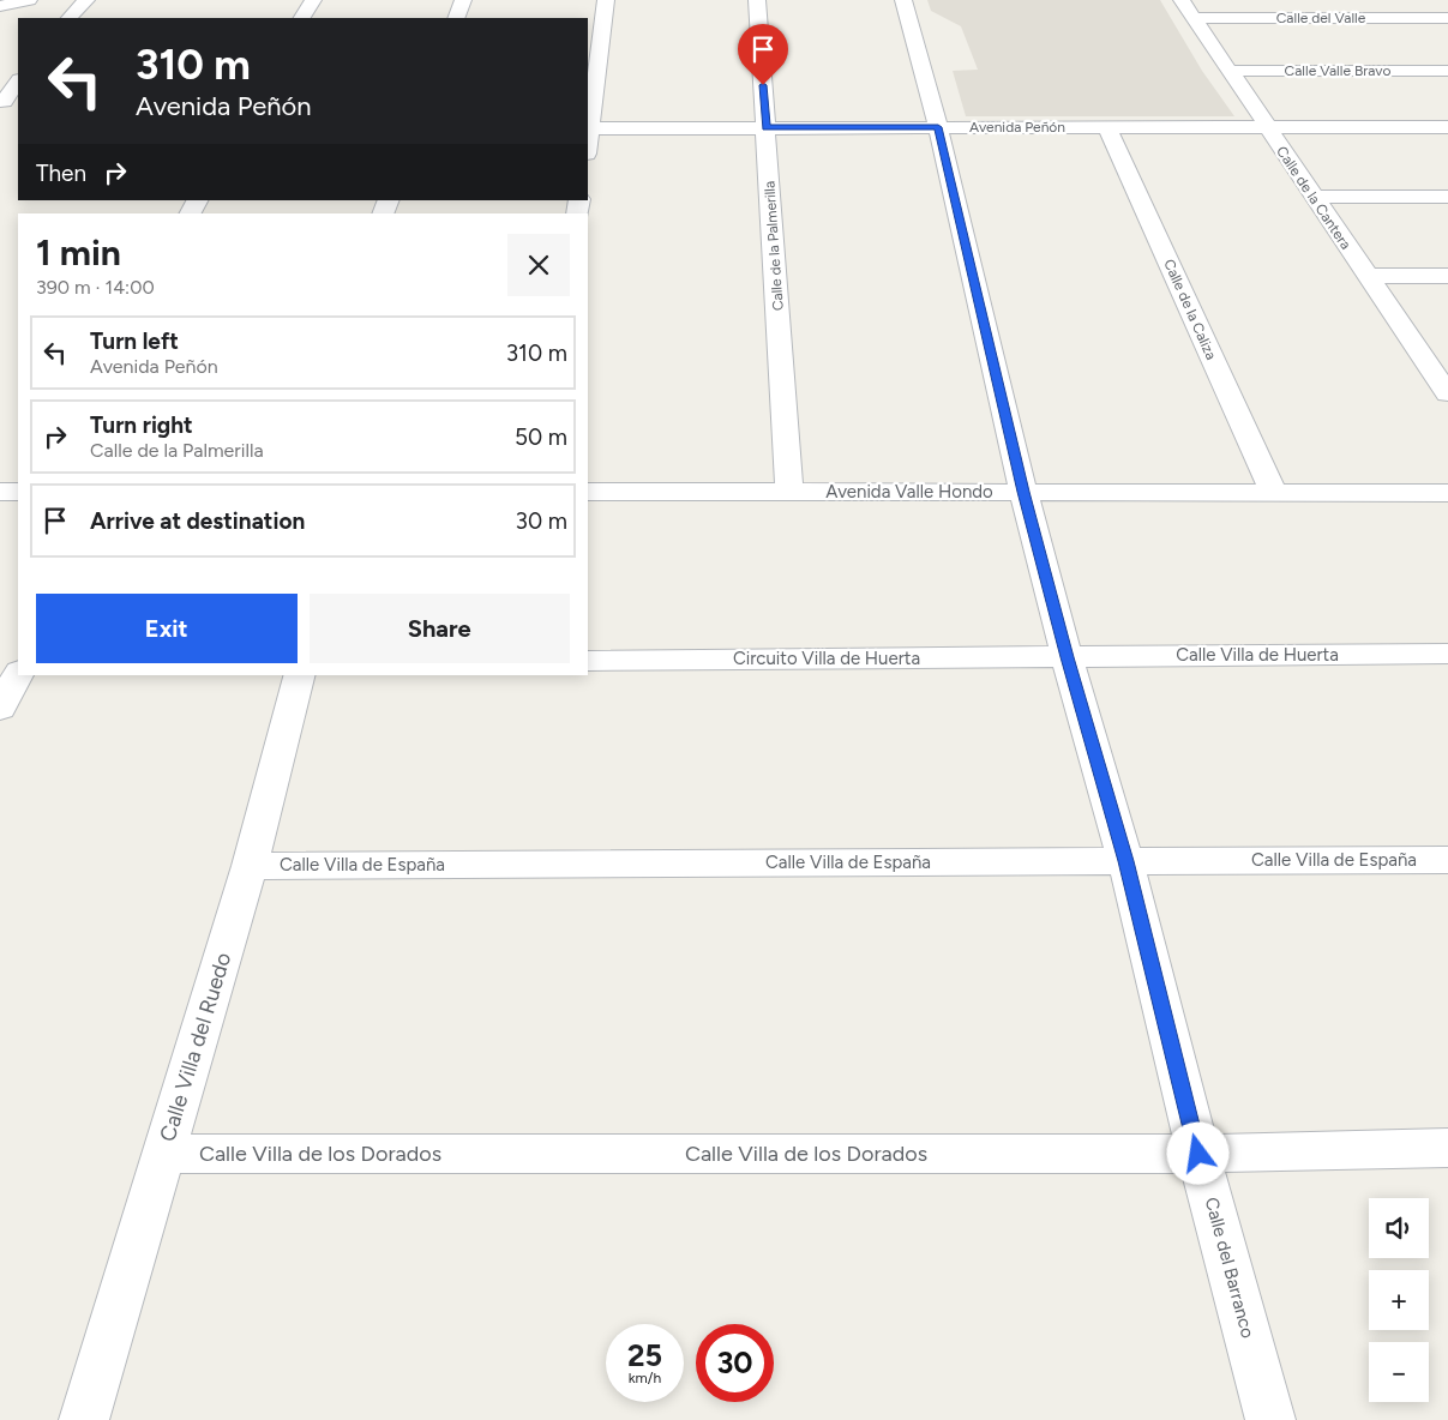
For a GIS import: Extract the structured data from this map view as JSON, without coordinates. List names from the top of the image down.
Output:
{
  "streets": {
    "street": [
      "Calle del Valle",
      "Calle Valle Bravo",
      "Avenida Peñón",
      "Calle de la Cantera",
      "Calle de la Palmerilla",
      "Calle de la Caliza",
      "Avenida Valle Hondo",
      "Calle Villa de Huerta",
      "Circuito Villa de Huerta",
      "Calle Villa de España",
      "Calle Villa del Ruedo",
      "Calle Villa de los Dorados",
      "Calle del Barranco"
    ]
  },
  "crossings": [
    ["Calle del Valle", "Calle de la Cantera"],
    ["Calle Valle Bravo", "Calle de la Cantera"],
    ["Avenida Peñón", "Calle de la Cantera"],
    ["Avenida Peñón", "Calle de la Palmerilla"],
    ["Avenida Peñón", "Calle de la Caliza"],
    ["Avenida Peñón", "Calle del Barranco"],
    ["Calle de la Palmerilla", "Avenida Valle Hondo"],
    ["Calle de la Caliza", "Avenida Valle Hondo"],
    ["Avenida Valle Hondo", "Calle del Barranco"],
    ["Calle Villa de Huerta", "Circuito Villa de Huerta"],
    ["Calle Villa de Huerta", "Calle del Barranco"],
    ["Circuito Villa de Huerta", "Calle del Barranco"],
    ["Calle Villa de España", "Calle Villa del Ruedo"],
    ["Calle Villa de España", "Calle del Barranco"],
    ["Calle Villa del Ruedo", "Calle Villa de los Dorados"],
    ["Calle Villa de los Dorados", "Calle del Barranco"]
  ],
  "page": {
    "turn": ["310 m", "Avenida Peñón"],
    "then": "Then",
    "heading": ["1 min", "390 m · 14:00"],
    "list": [
      {
        "name": "Turn left",
        "note": "Avenida Peñón",
        "value": "310 m"
      },
      {
        "name": "Turn right",
        "note": "Calle de la Palmerilla",
        "value": "50 m"
      },
      {
        "name": "Arrive at destination",
        "value": "30 m"
      }
    ],
    "buttons": ["Exit", "Share"],
    "map_buttons": ["+", "−"],
    "speed": "25 km/h",
    "limit": "30"
  }
}
